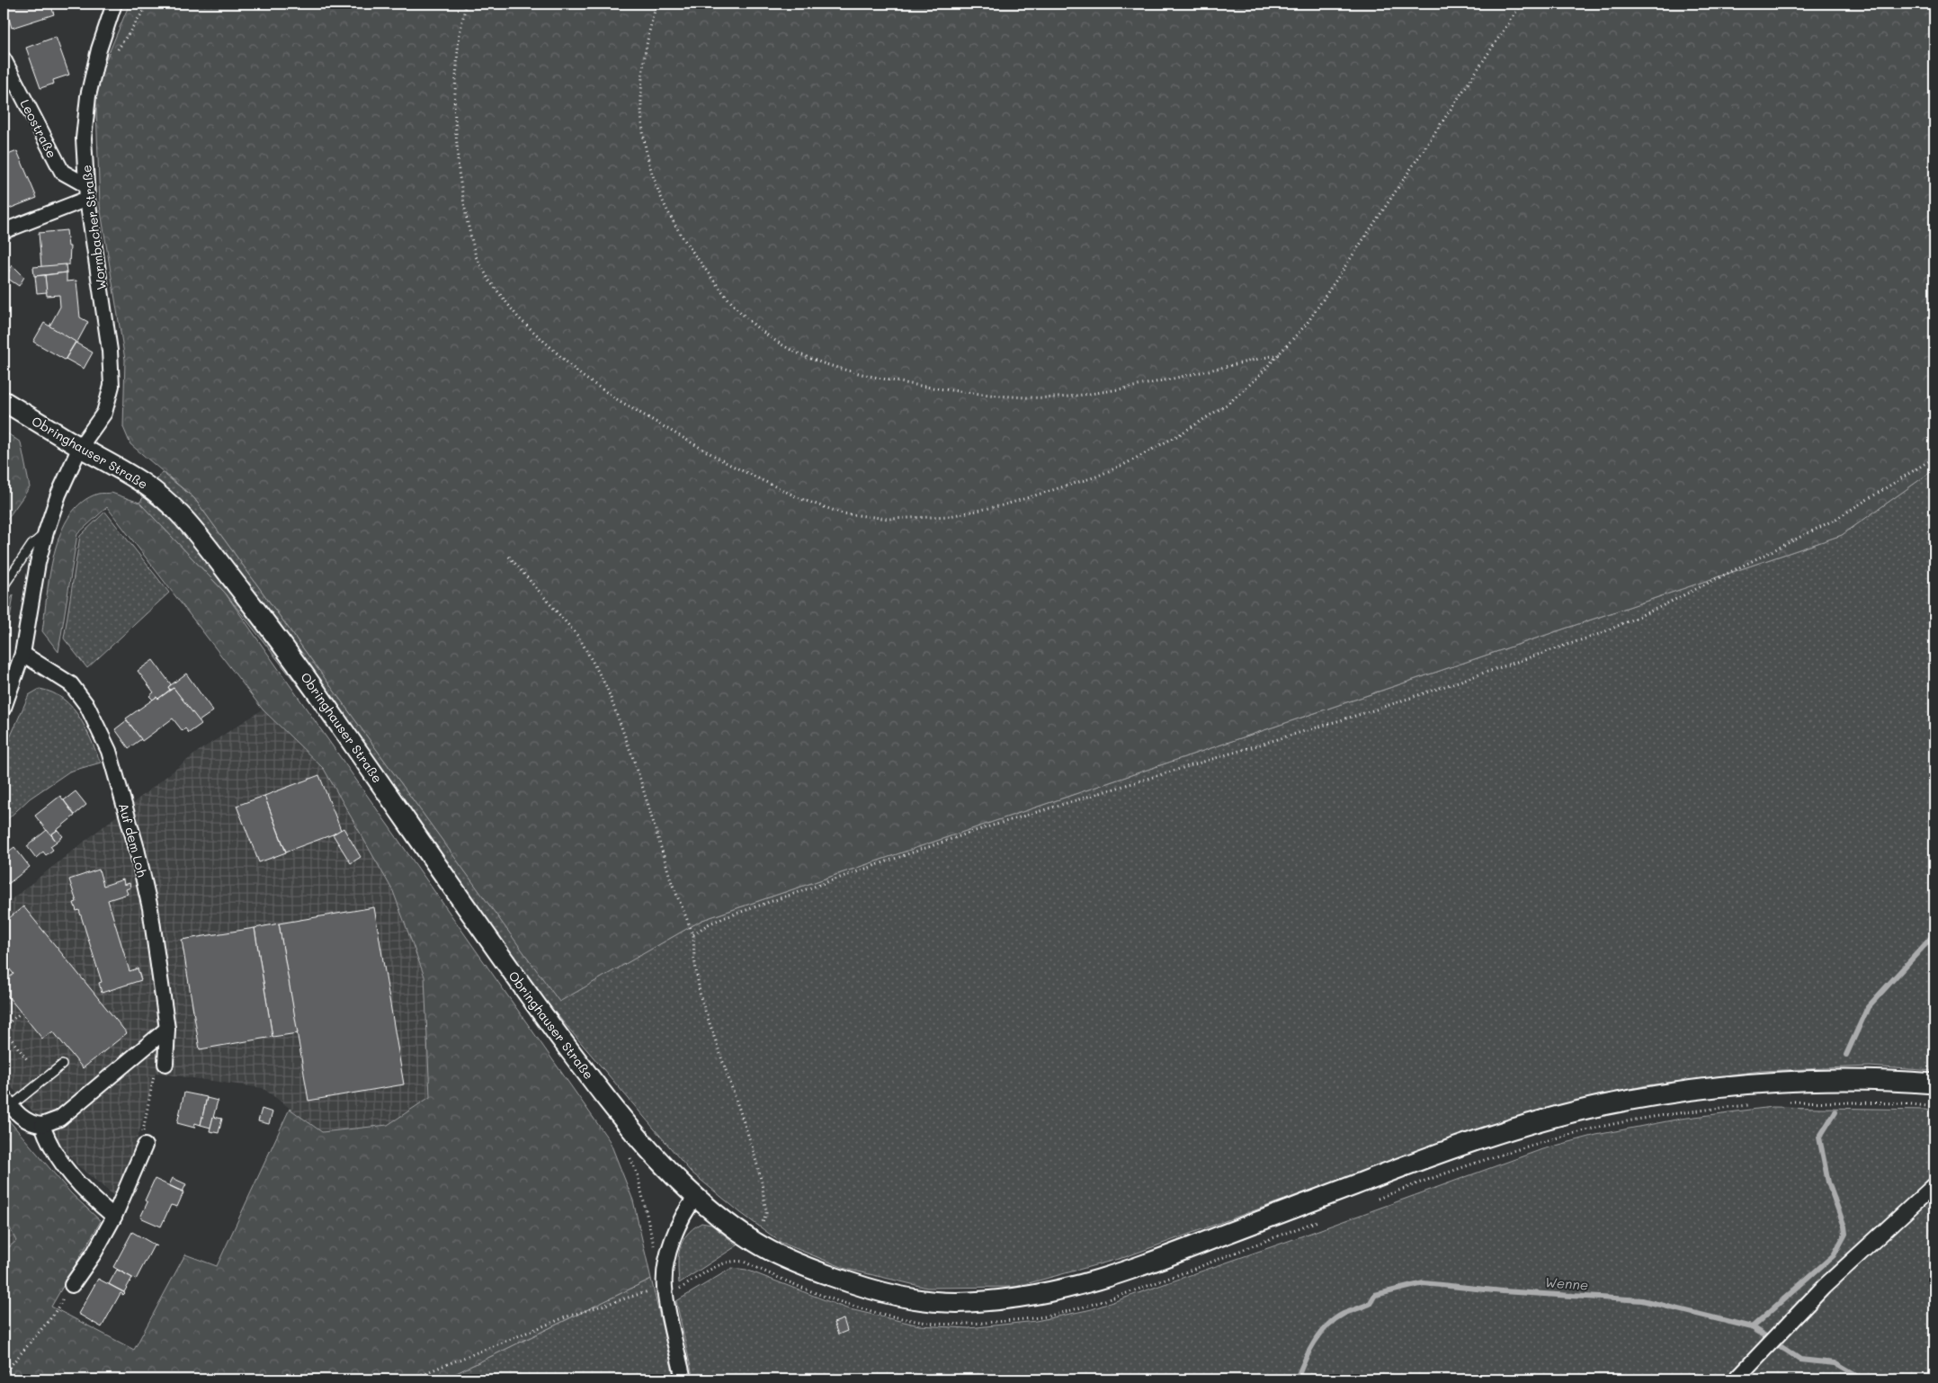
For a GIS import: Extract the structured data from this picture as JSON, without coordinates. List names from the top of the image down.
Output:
{
  "streets": {
    "street": [
      "Leostraße",
      "Wormbacher Straße",
      "Obringhauser Straße",
      "Auf dem Loh"
    ]
  },
  "crossings": [
    ["Leostraße", "Wormbacher Straße"],
    ["Wormbacher Straße", "Obringhauser Straße"]
  ],
  "water": ["Wenne"]
}
